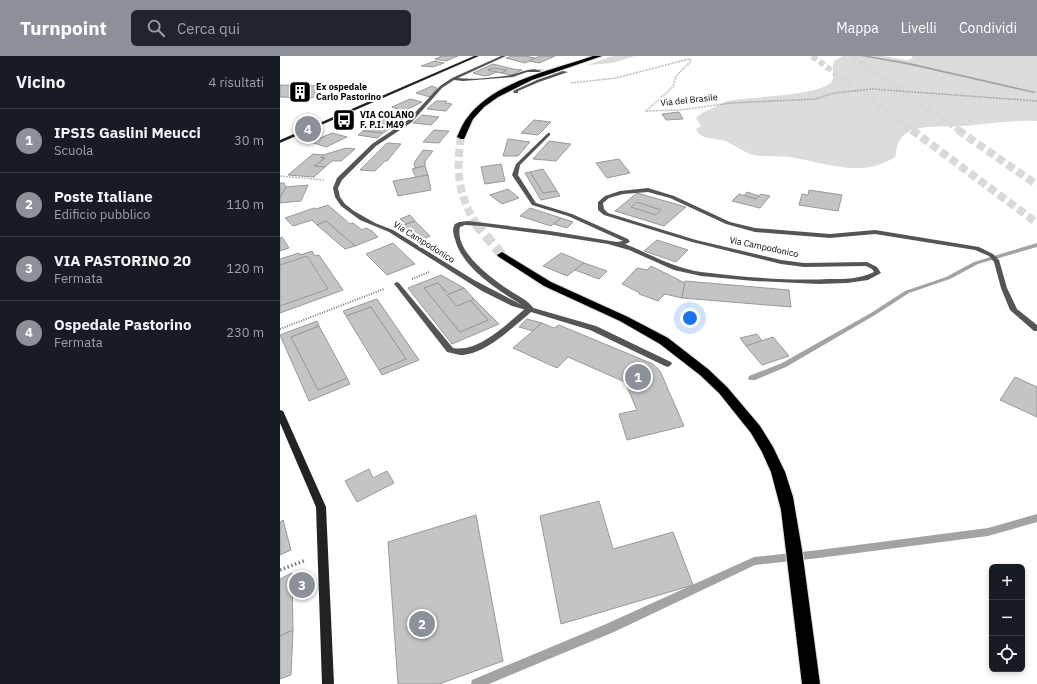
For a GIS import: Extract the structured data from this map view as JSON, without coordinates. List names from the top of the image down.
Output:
{
  "streets": {
    "street": ["Via Campodonico"],
    "path": ["Via del Brasile"]
  },
  "places": {
    "building": ["Ex ospedale Carlo Pastorino"],
    "bus stop": ["VIA COLANO F. P.I. M49"]
  },
  "page": {
    "header": "Turnpoint",
    "search": "Cerca qui",
    "nav": ["Mappa", "Livelli", "Condividi"],
    "heading": ["Vicino", "4 risultati"],
    "list": [
      {
        "mark": "1",
        "name": "IPSIS Gaslini Meucci",
        "note": "Scuola",
        "value": "30 m"
      },
      {
        "mark": "2",
        "name": "Poste Italiane",
        "note": "Edificio pubblico",
        "value": "110 m"
      },
      {
        "mark": "3",
        "name": "VIA PASTORINO 20",
        "note": "Fermata",
        "value": "120 m"
      },
      {
        "mark": "4",
        "name": "Ospedale Pastorino",
        "note": "Fermata",
        "value": "230 m"
      }
    ],
    "pins": [
      "4",
      "1",
      "3",
      "2"
    ],
    "map_buttons": ["+", "−"]
  }
}
